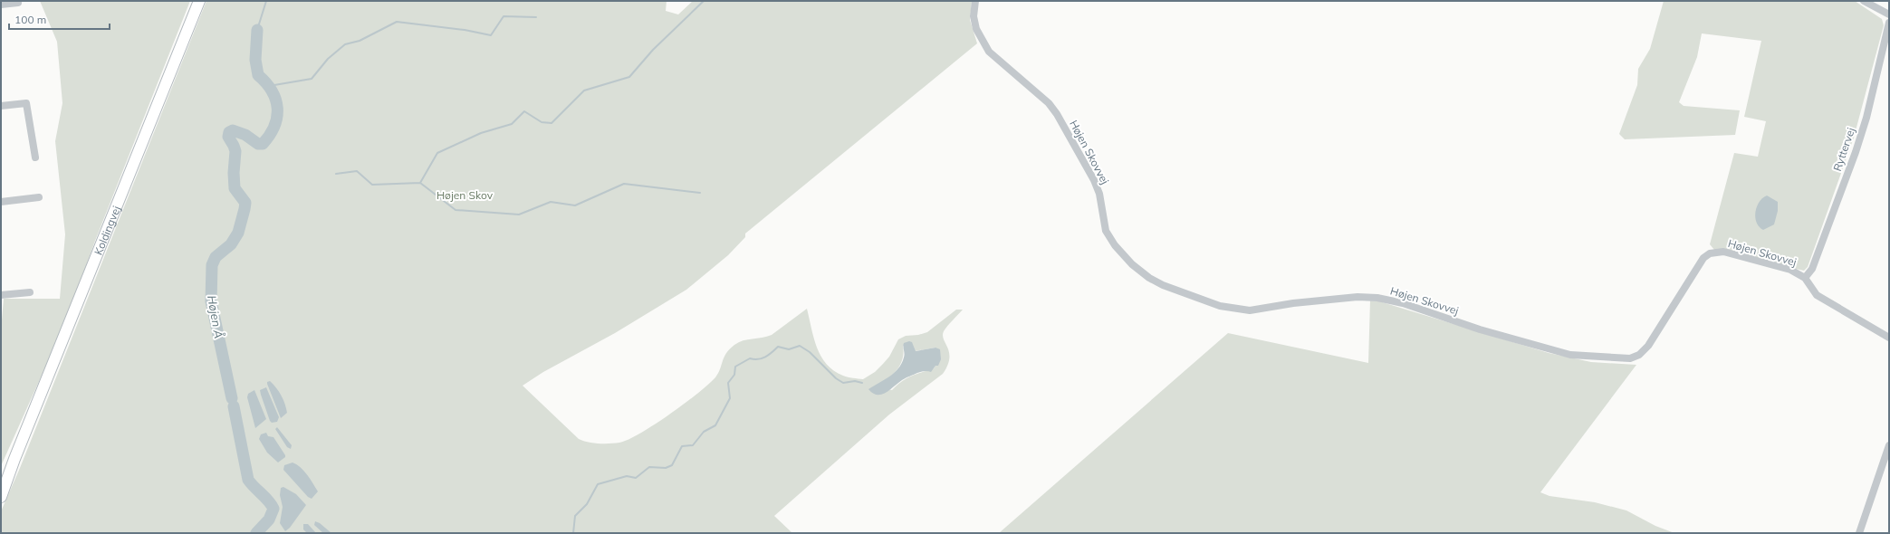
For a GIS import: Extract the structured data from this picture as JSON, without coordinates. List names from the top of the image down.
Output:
{
  "streets": {
    "main road": ["Koldingvej"],
    "street": ["Ryttervej", "Højen Skovvej"]
  },
  "crossings": [
    ["Ryttervej", "Højen Skovvej"]
  ],
  "water": ["Højen Å"],
  "parks": ["Højen Skov"],
  "scale_bar": "100 m"
}
